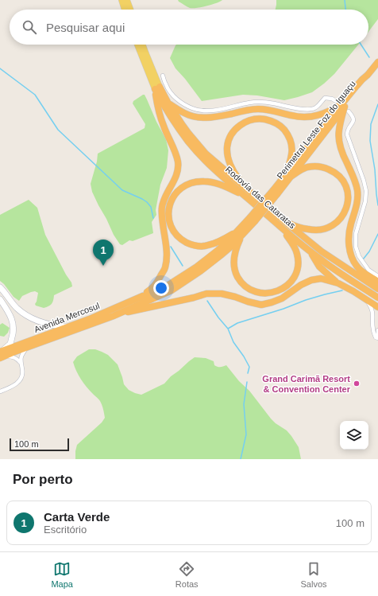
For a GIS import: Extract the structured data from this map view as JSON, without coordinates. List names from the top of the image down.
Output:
{
  "streets": {
    "highway": ["Perimetral Leste Foz do Iguaçu", "Rodovía das Cataratas", "Avenida Mercosul"]
  },
  "places": ["Grand Carimã Resort & Convention Center"],
  "scale_bar": "100 m",
  "page": {
    "search": "Pesquisar aqui",
    "pins": "1",
    "scale": "100 m",
    "heading": "Por perto",
    "list": [
      {
        "mark": "1",
        "name": "Carta Verde",
        "note": "Escritório",
        "value": "100 m"
      }
    ],
    "nav": ["Mapa", "Rotas", "Salvos"]
  }
}
